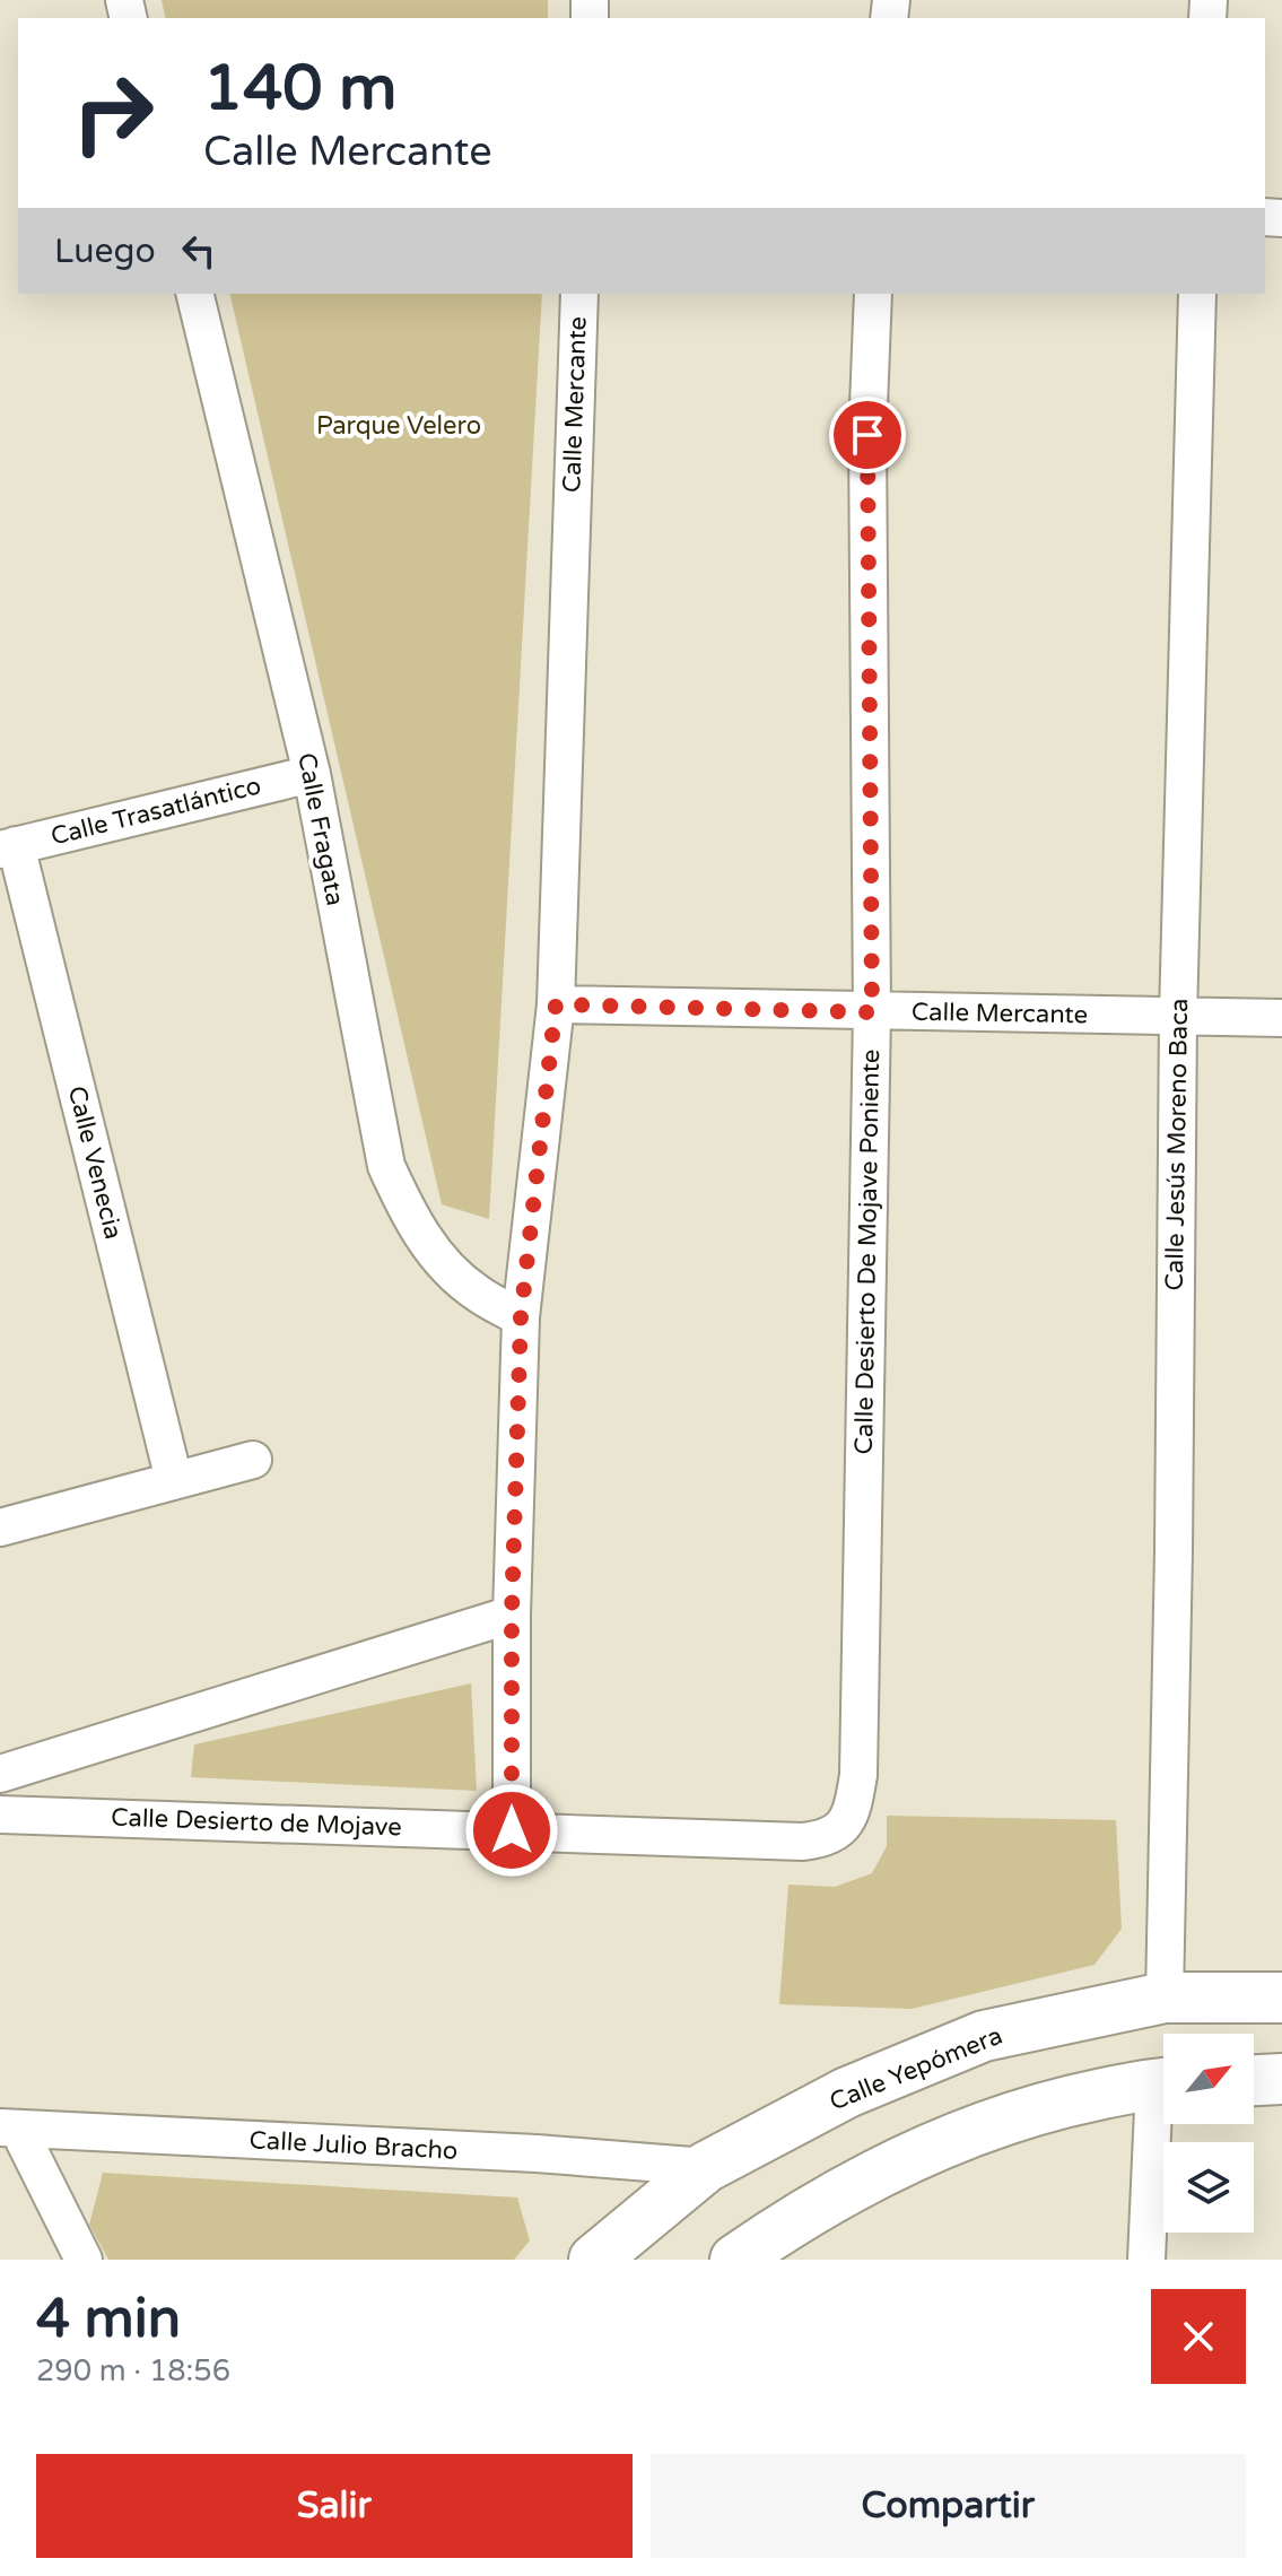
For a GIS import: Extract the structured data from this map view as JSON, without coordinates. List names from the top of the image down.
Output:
{
  "streets": {
    "main road": ["Calle Yepómera"],
    "street": [
      "Calle Mercante",
      "Calle Trasatlántico",
      "Calle Fragata",
      "Calle Jesús Moreno Baca",
      "Calle Venecia",
      "Calle Desierto De Mojave Poniente",
      "Calle Desierto de Mojave",
      "Calle Julio Bracho"
    ]
  },
  "crossings": [
    ["Calle Mercante", "Calle Fragata"],
    ["Calle Mercante", "Calle Jesús Moreno Baca"],
    ["Calle Mercante", "Calle Desierto De Mojave Poniente"],
    ["Calle Mercante", "Calle Desierto de Mojave"],
    ["Calle Trasatlántico", "Calle Fragata"],
    ["Calle Trasatlántico", "Calle Venecia"],
    ["Calle Jesús Moreno Baca", "Calle Yepómera"],
    ["Calle Desierto De Mojave Poniente", "Calle Desierto de Mojave"],
    ["Calle Yepómera", "Calle Julio Bracho"]
  ],
  "parks": ["Parque Velero"],
  "north": "top right",
  "page": {
    "turn": ["140 m", "Calle Mercante"],
    "then": "Luego",
    "heading": ["4 min", "290 m · 18:56"],
    "buttons": ["Salir", "Compartir"]
  }
}
